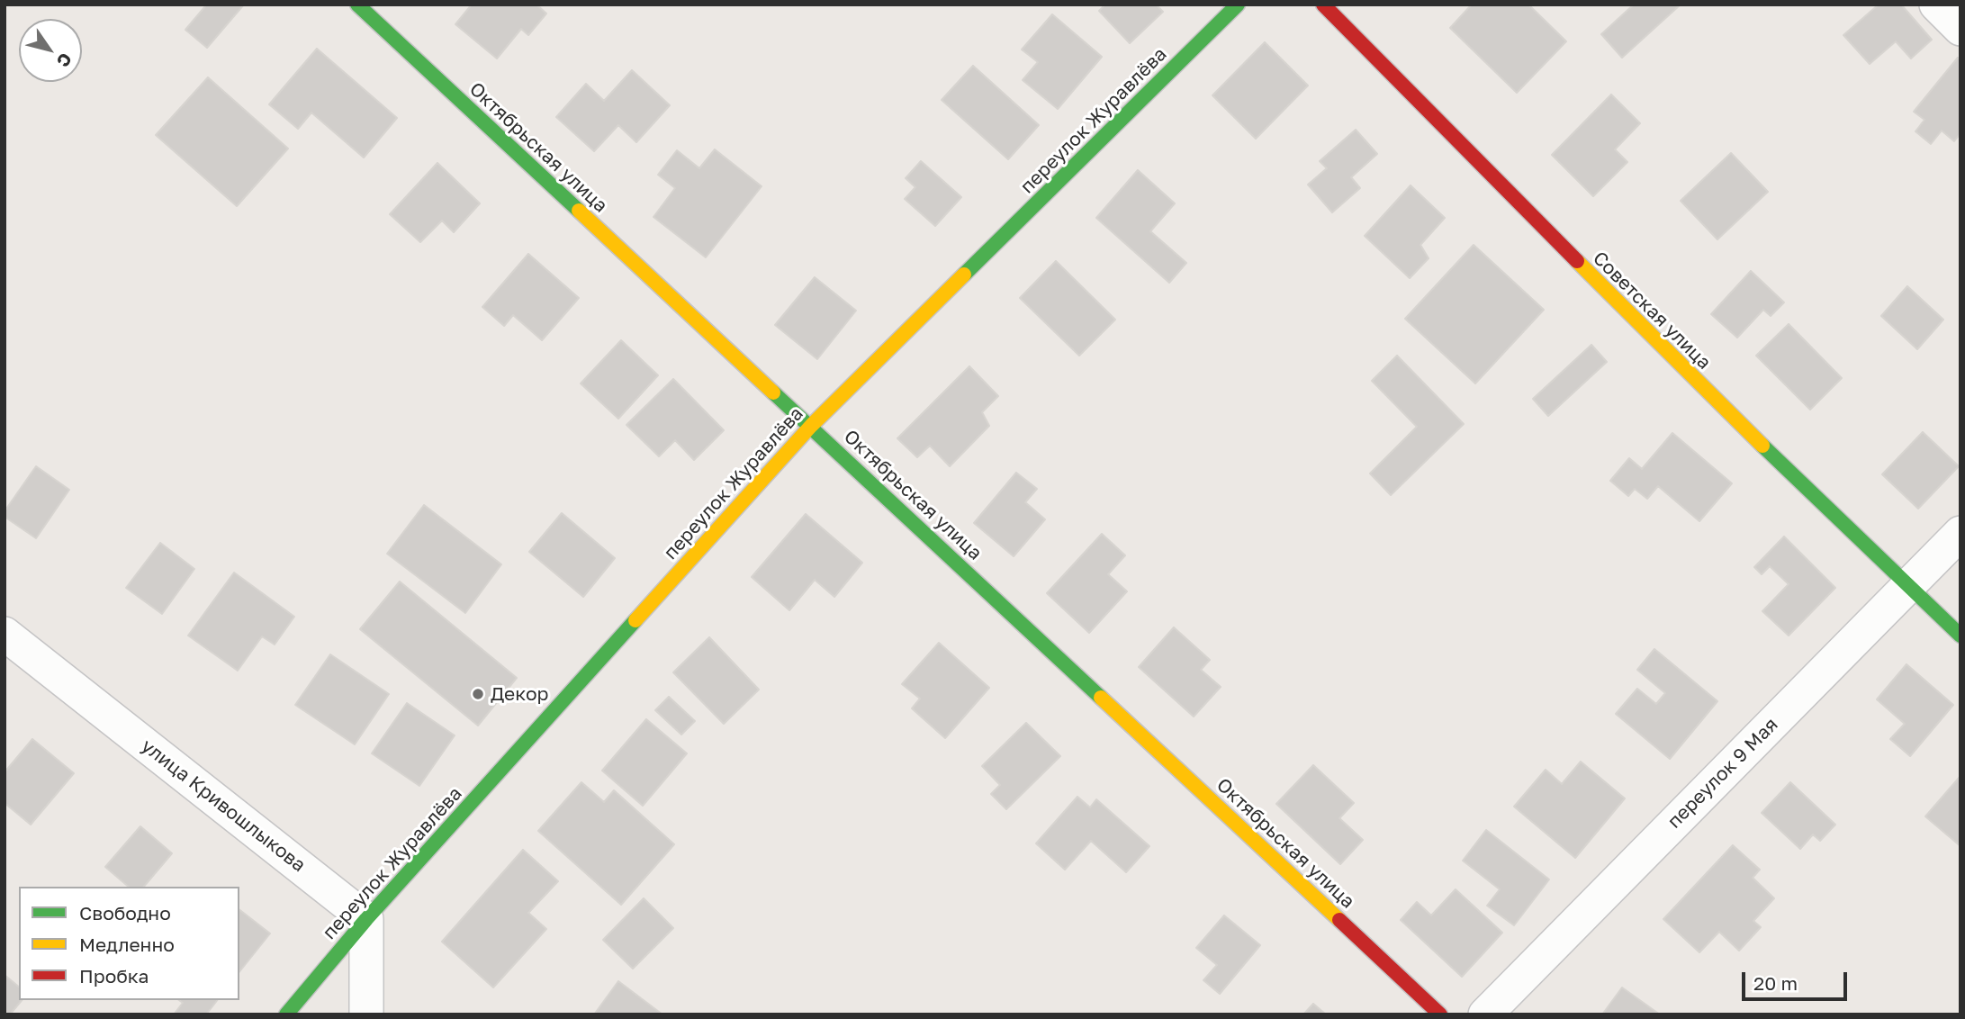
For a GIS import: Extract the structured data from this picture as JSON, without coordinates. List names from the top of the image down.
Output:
{
  "streets": {
    "street": [
      "переулок Журавлёва",
      "Октябрьская улица",
      "Советская улица",
      "переулок 9 Мая",
      "улица Кривошлыкова"
    ]
  },
  "crossings": [
    ["переулок Журавлёва", "Октябрьская улица"],
    ["переулок Журавлёва", "улица Кривошлыкова"],
    ["Советская улица", "переулок 9 Мая"]
  ],
  "places": ["Декор"],
  "legend": ["Свободно", "Медленно", "Пробка"],
  "scale_bar": "20 m",
  "north": "bottom right"
}
